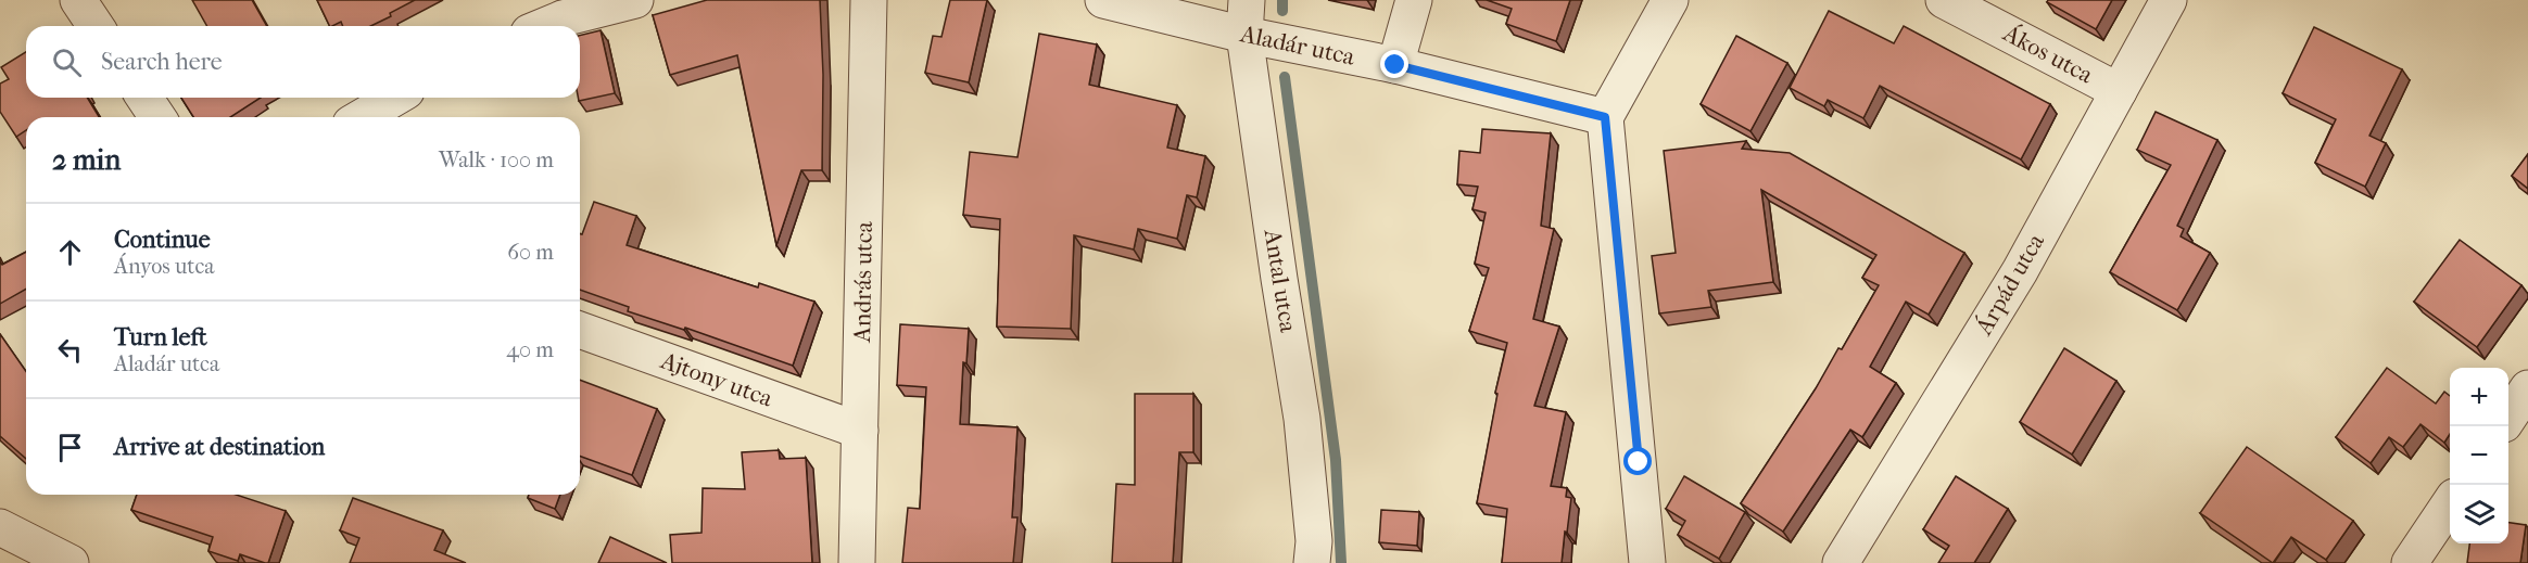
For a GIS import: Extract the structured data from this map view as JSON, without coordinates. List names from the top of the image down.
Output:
{
  "streets": {
    "street": [
      "Aladár utca",
      "Ákos utca",
      "Antal utca",
      "András utca",
      "Árpád utca",
      "Ajtony utca"
    ]
  },
  "crossings": [
    ["Aladár utca", "Antal utca"],
    ["Ákos utca", "Árpád utca"],
    ["András utca", "Ajtony utca"]
  ],
  "page": {
    "search": "Search here",
    "heading": ["2 min", "Walk · 100 m"],
    "list": [
      ["Continue", "Ányos utca", "60 m"],
      ["Turn left", "Aladár utca", "40 m"],
      "Arrive at destination"
    ],
    "map_buttons": ["+", "−"]
  }
}
